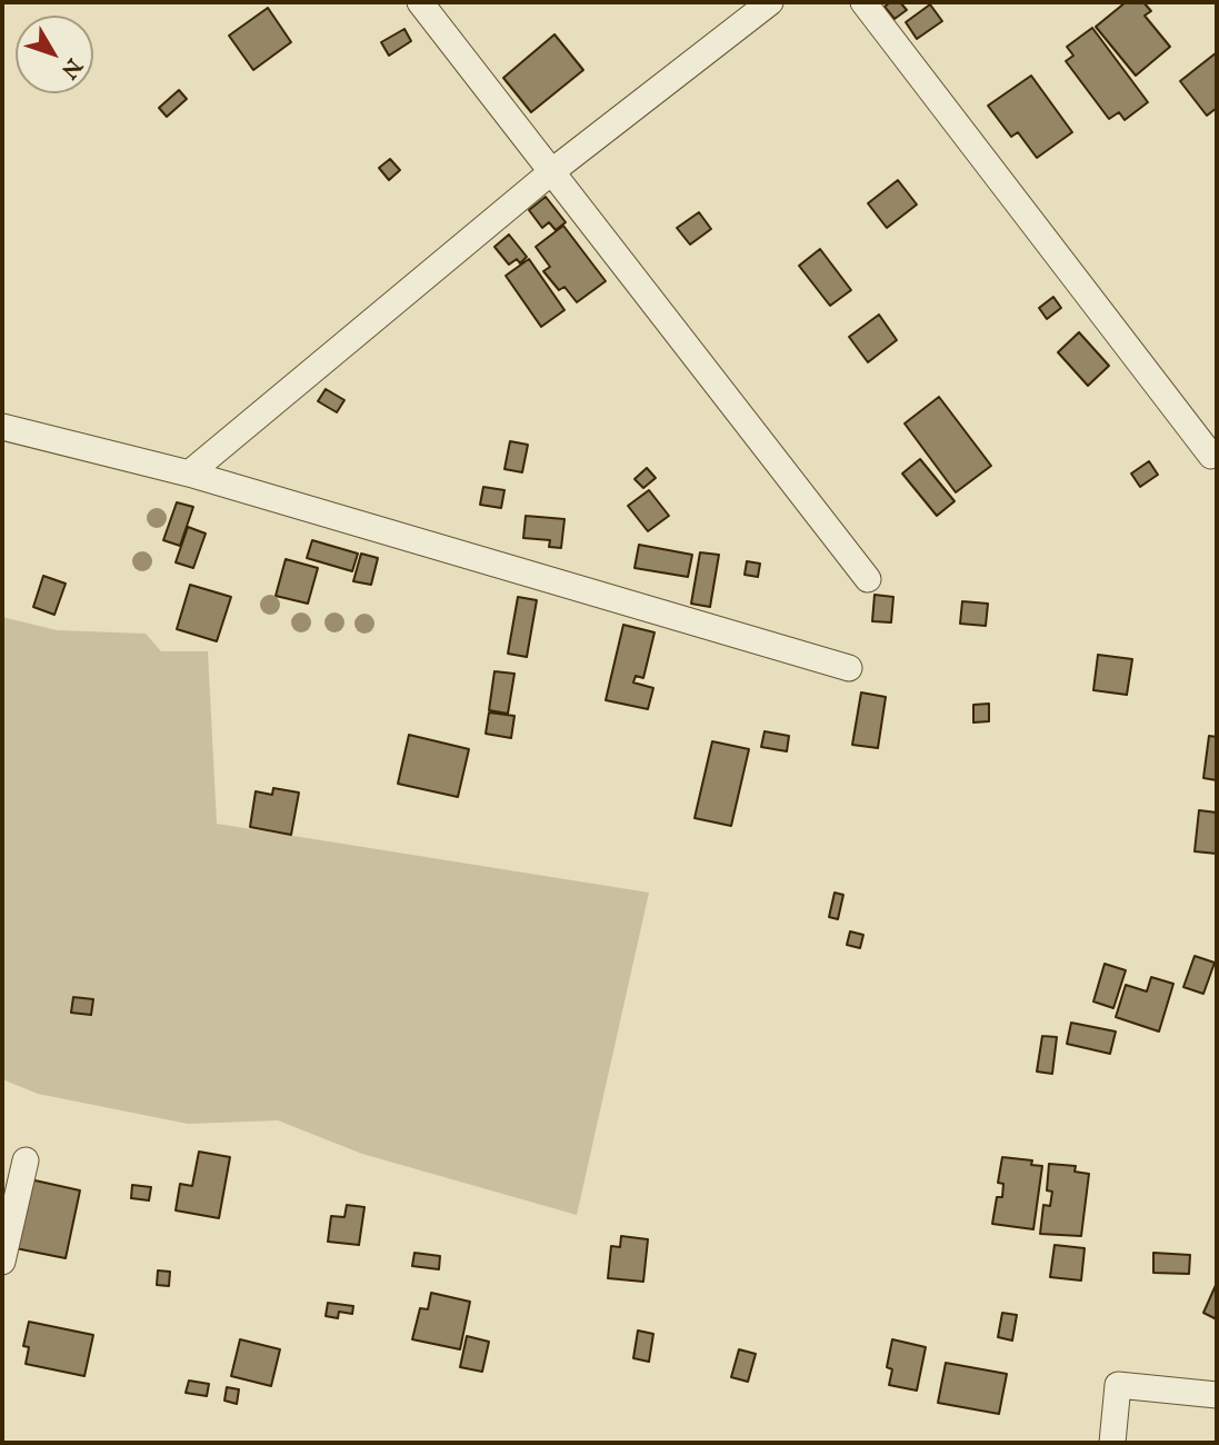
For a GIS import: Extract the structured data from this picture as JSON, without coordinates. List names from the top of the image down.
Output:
{
  "north": "bottom right"
}
